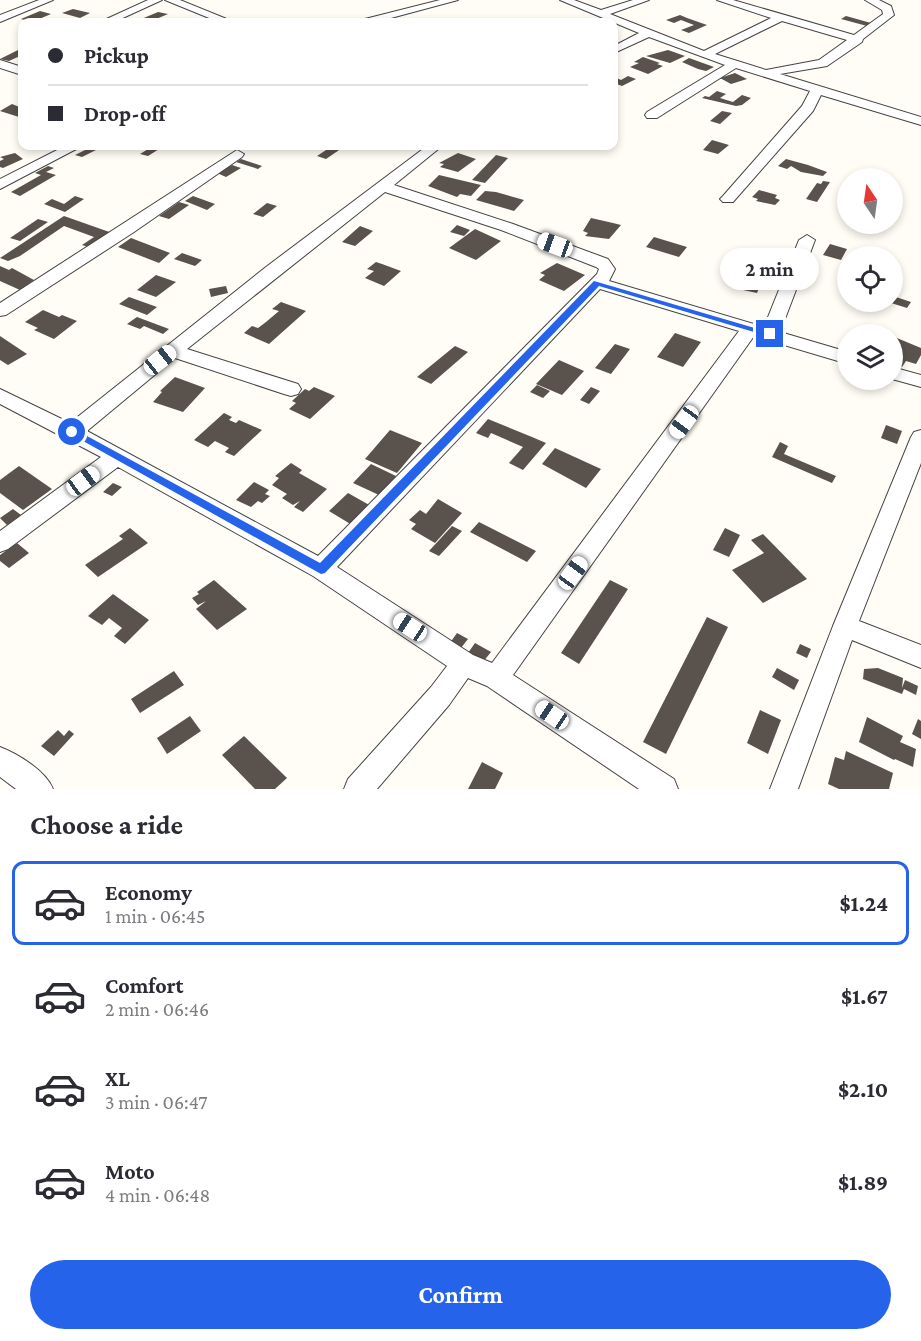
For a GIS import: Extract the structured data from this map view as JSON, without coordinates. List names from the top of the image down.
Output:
{
  "north": "top",
  "page": {
    "banner": ["Pickup", "Drop-off"],
    "bubble": "2 min",
    "heading": "Choose a ride",
    "list": [
      {
        "name": "Economy",
        "note": "1 min · 06:45",
        "value": "$1.24"
      },
      {
        "name": "Comfort",
        "note": "2 min · 06:46",
        "value": "$1.67"
      },
      {
        "name": "XL",
        "note": "3 min · 06:47",
        "value": "$2.10"
      },
      {
        "name": "Moto",
        "note": "4 min · 06:48",
        "value": "$1.89"
      }
    ],
    "buttons": "Confirm"
  }
}
